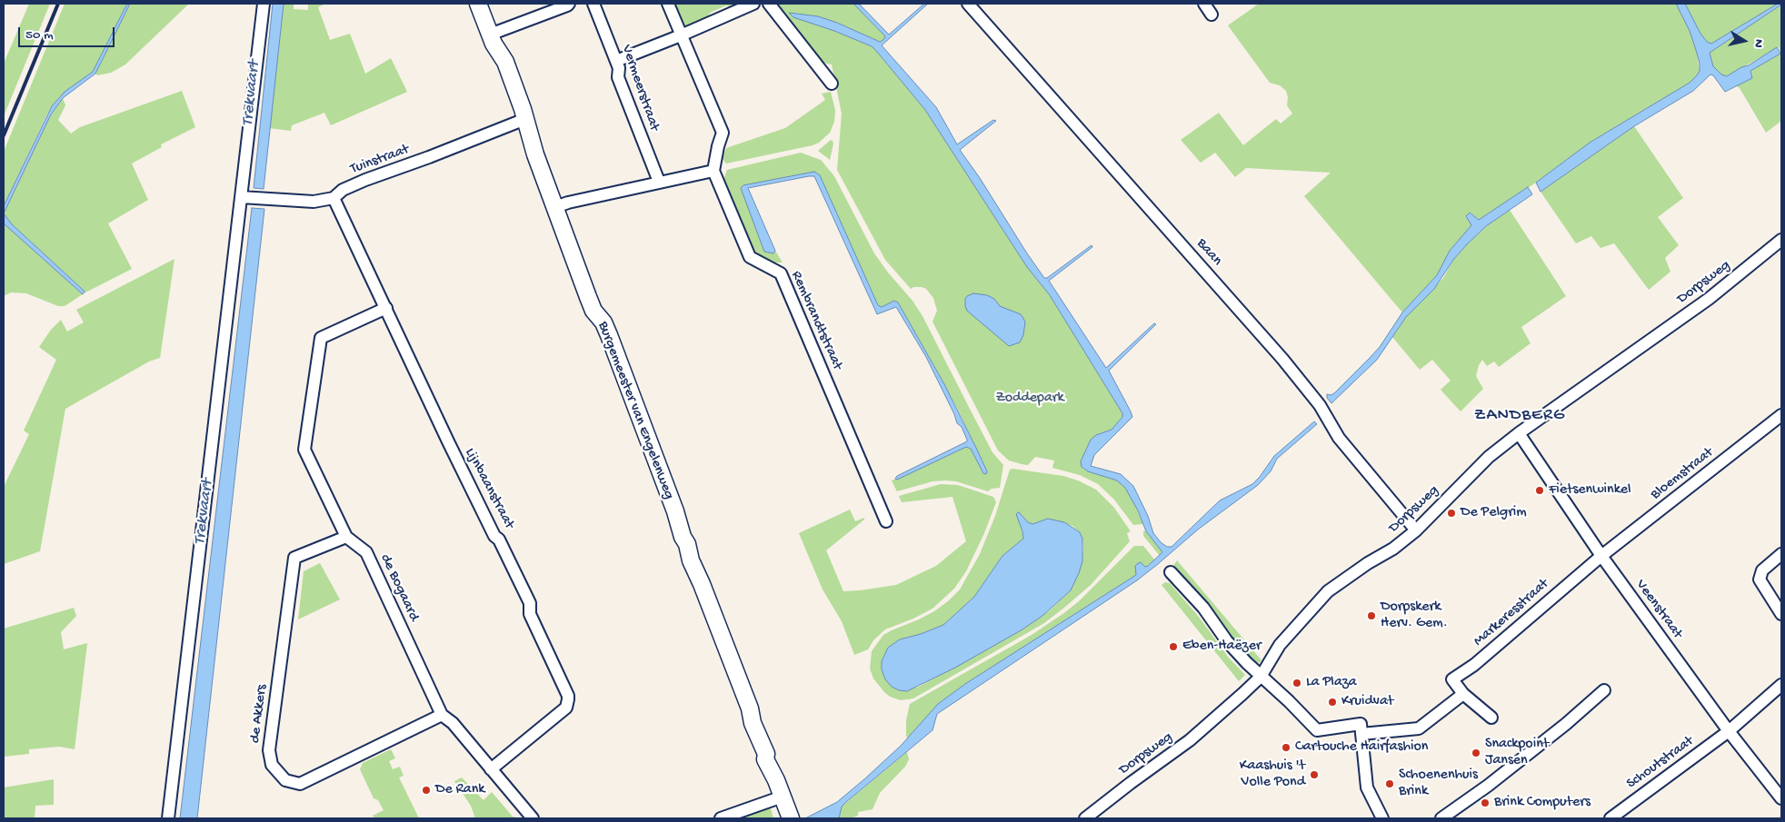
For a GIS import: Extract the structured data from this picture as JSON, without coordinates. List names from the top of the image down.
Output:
{
  "streets": {
    "street": [
      "Vermeerstraat",
      "Tuinstraat",
      "Baan",
      "Dorpsweg",
      "Rembrandtstraat",
      "Burgemeester van Engelenweg",
      "Bloemstraat",
      "Lijnbaanstraat",
      "de Bogaard",
      "Veenstraat",
      "Markeresstraat",
      "de Akkers",
      "Schoutstraat"
    ]
  },
  "crossings": [
    ["Tuinstraat", "Burgemeester van Engelenweg"],
    ["Tuinstraat", "Lijnbaanstraat"],
    ["Baan", "Dorpsweg"],
    ["Dorpsweg", "Veenstraat"],
    ["Bloemstraat", "Veenstraat"],
    ["Bloemstraat", "Markeresstraat"],
    ["Lijnbaanstraat", "de Bogaard"],
    ["de Bogaard", "de Akkers"],
    ["Veenstraat", "Markeresstraat"],
    ["Veenstraat", "Schoutstraat"]
  ],
  "districts": ["ZANDBERG"],
  "water": ["Trekvaart"],
  "parks": ["Zoddepark"],
  "places": [
    "Fietsenwinkel",
    "De Pelgrim",
    "Dorpskerk Herv. Gem.",
    "Eben-Haëzer",
    "La Plaza",
    "Kruidvat",
    "Cartouche Hairfashion",
    "Snackpoint Jansen",
    "Kaashuis 't Volle Pond",
    "Schoenenhuis Brink",
    "De Rank",
    "Brink Computers"
  ],
  "scale_bar": "50 m",
  "north": "right"
}
